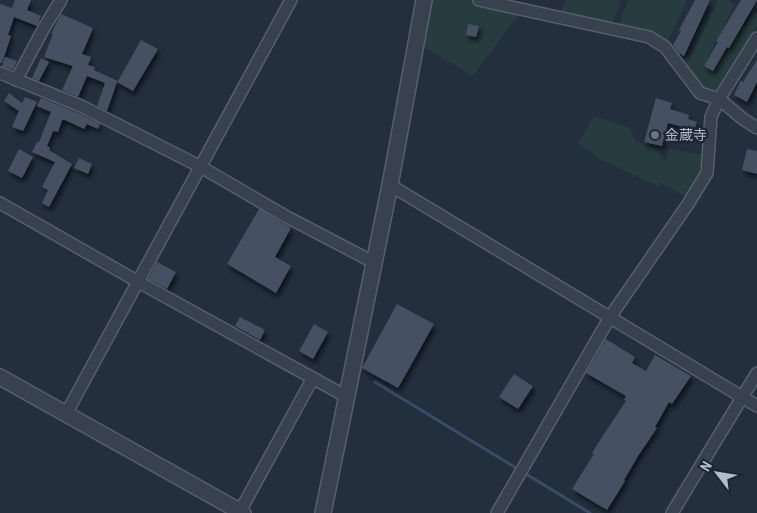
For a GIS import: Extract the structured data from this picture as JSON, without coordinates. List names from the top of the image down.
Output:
{
  "places": ["金蔵寺"],
  "north": "top left"
}
